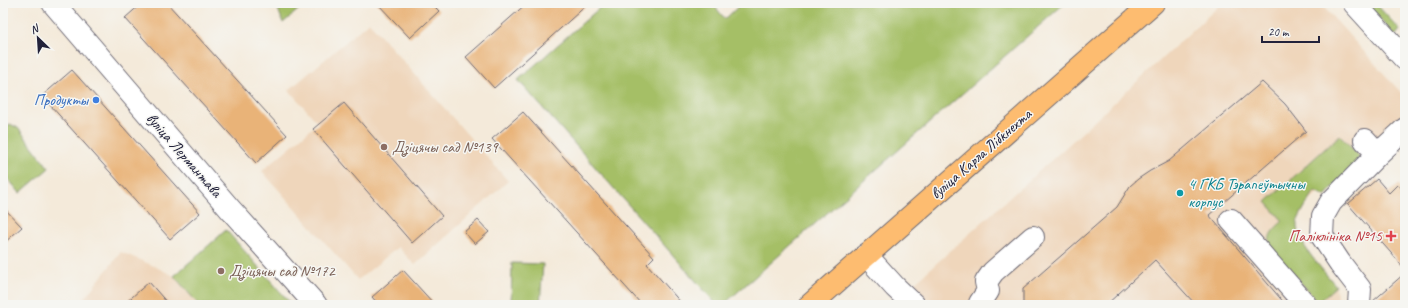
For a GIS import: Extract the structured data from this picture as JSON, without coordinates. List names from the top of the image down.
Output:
{
  "streets": {
    "main road": ["вуліца Карла Лібкнехта"],
    "street": ["вуліца Лермантава"]
  },
  "places": {
    "other": [
      "Продукты",
      "Дзіцячы сад №139",
      "4 ГКБ Тэрапеўтычны корпус",
      "Дзіцячы сад №172"
    ],
    "health": ["Паліклініка №15"]
  },
  "scale_bar": "20 m",
  "north": "top left"
}
